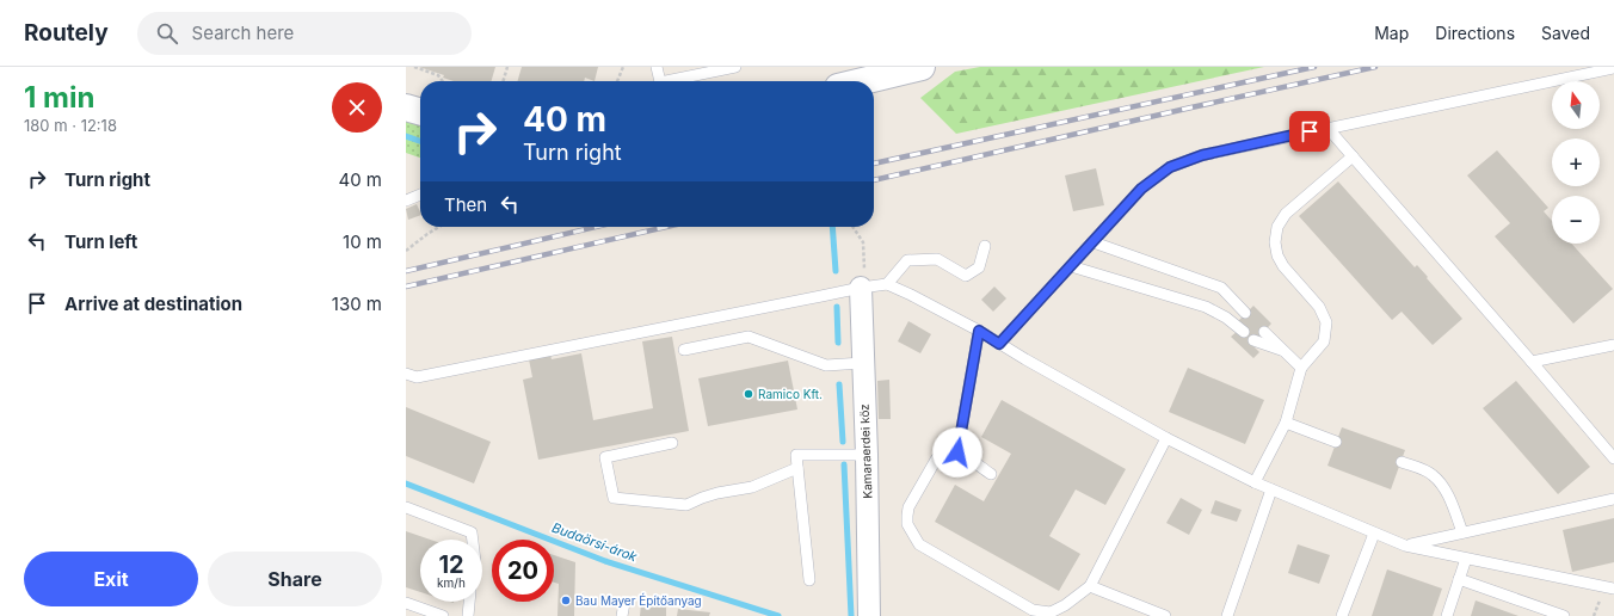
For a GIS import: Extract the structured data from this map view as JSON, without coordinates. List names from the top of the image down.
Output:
{
  "streets": {
    "street": ["Kamaraerdei köz"]
  },
  "water": ["Budaörsi-árok"],
  "places": ["Ramico Kft.", "Bau Mayer Építőanyag"],
  "north": "top",
  "page": {
    "header": "Routely",
    "search": "Search here",
    "nav": ["Map", "Directions", "Saved"],
    "heading": ["1 min", "180 m · 12:18"],
    "map_buttons": ["+", "−"],
    "turn": ["40 m", "Turn right"],
    "list": [
      {
        "name": "Turn right",
        "value": "40 m"
      },
      {
        "name": "Turn left",
        "value": "10 m"
      },
      {
        "name": "Arrive at destination",
        "value": "130 m"
      }
    ],
    "then": "Then",
    "speed": "12 km/h",
    "limit": "20",
    "buttons": ["Exit", "Share"]
  }
}
